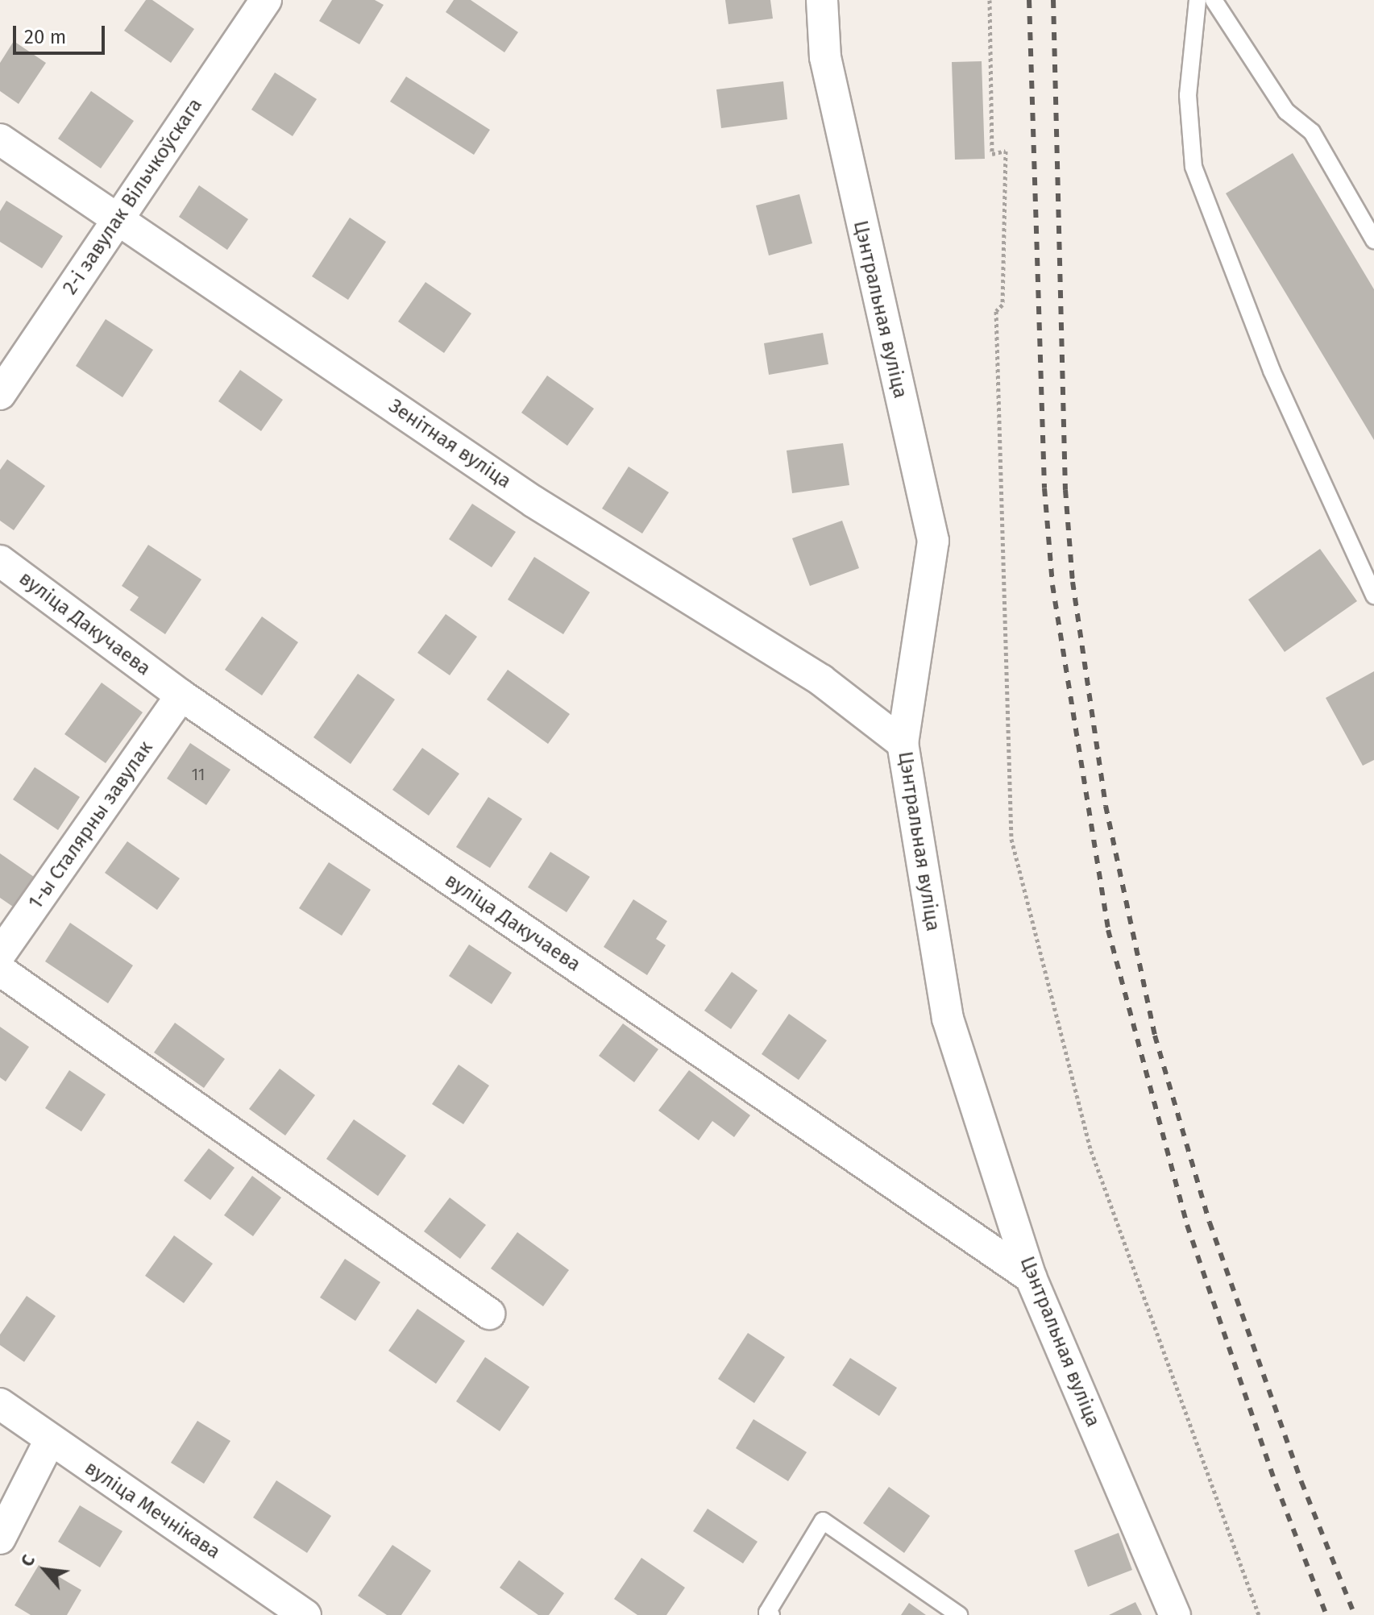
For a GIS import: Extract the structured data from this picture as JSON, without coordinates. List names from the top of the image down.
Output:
{
  "streets": {
    "street": [
      "2-і завулак Вільчкоўскага",
      "Цэнтральная вуліца",
      "Зенітная вуліца",
      "вуліца Дакучаева",
      "1-ы Сталярны завулак",
      "вуліца Мечнікава"
    ]
  },
  "crossings": [
    ["2-і завулак Вільчкоўскага", "Зенітная вуліца"],
    ["Цэнтральная вуліца", "Зенітная вуліца"],
    ["Цэнтральная вуліца", "вуліца Дакучаева"],
    ["вуліца Дакучаева", "1-ы Сталярны завулак"]
  ],
  "house_numbers": ["11"],
  "scale_bar": "20 m",
  "north": "top left"
}
